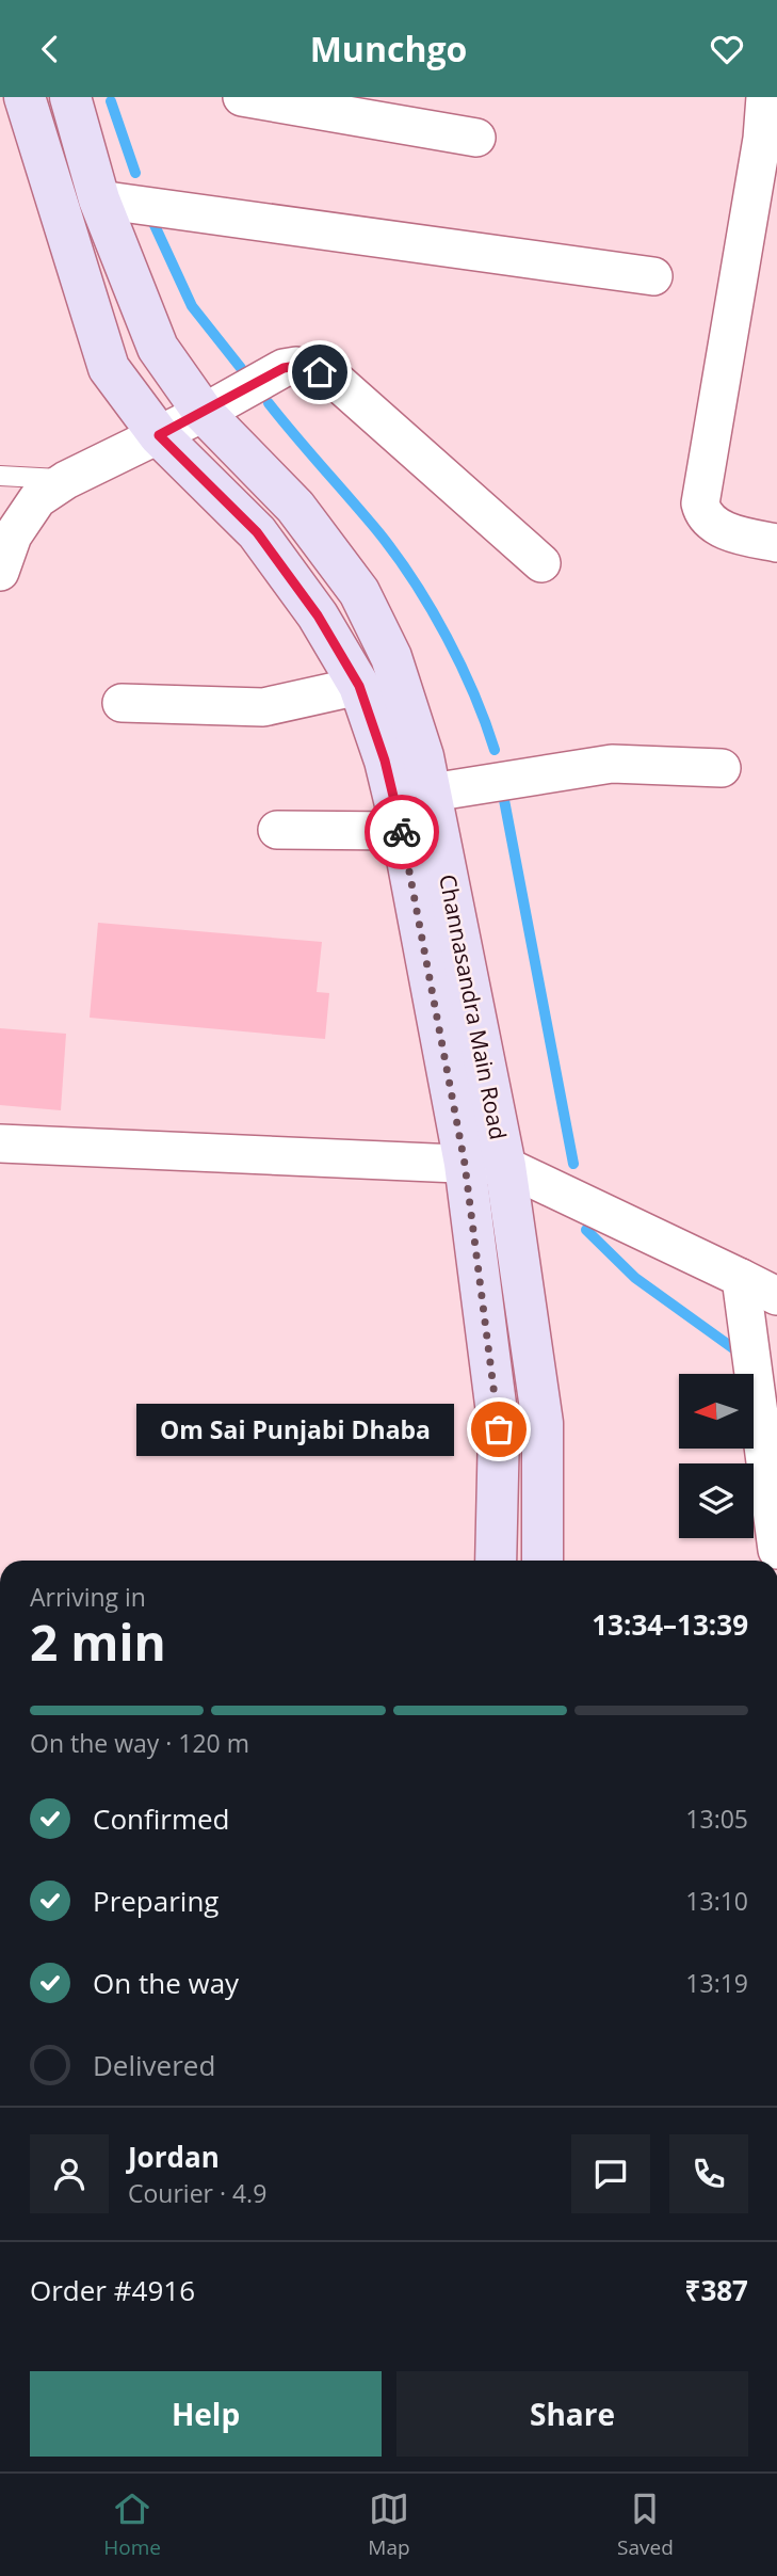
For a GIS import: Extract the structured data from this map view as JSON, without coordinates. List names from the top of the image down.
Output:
{
  "streets": {
    "main road": ["Channasandra Main Road"]
  },
  "places": ["Om Sai Punjabi Dhaba"],
  "north": "left",
  "page": {
    "header": "Munchgo",
    "bubble": "Om Sai Punjabi Dhaba",
    "heading": ["2 min", "Arriving in", "13:34–13:39"],
    "panel": [
      "Jordan",
      "Courier · 4.9",
      "Order #4916",
      "₹387"
    ],
    "bar": "On the way · 120 m",
    "list": [
      ["Confirmed", "13:05"],
      ["Preparing", "13:10"],
      ["On the way", "13:19"],
      "Delivered"
    ],
    "buttons": ["Help", "Share"],
    "tabs": ["Home", "Map", "Saved"]
  }
}
